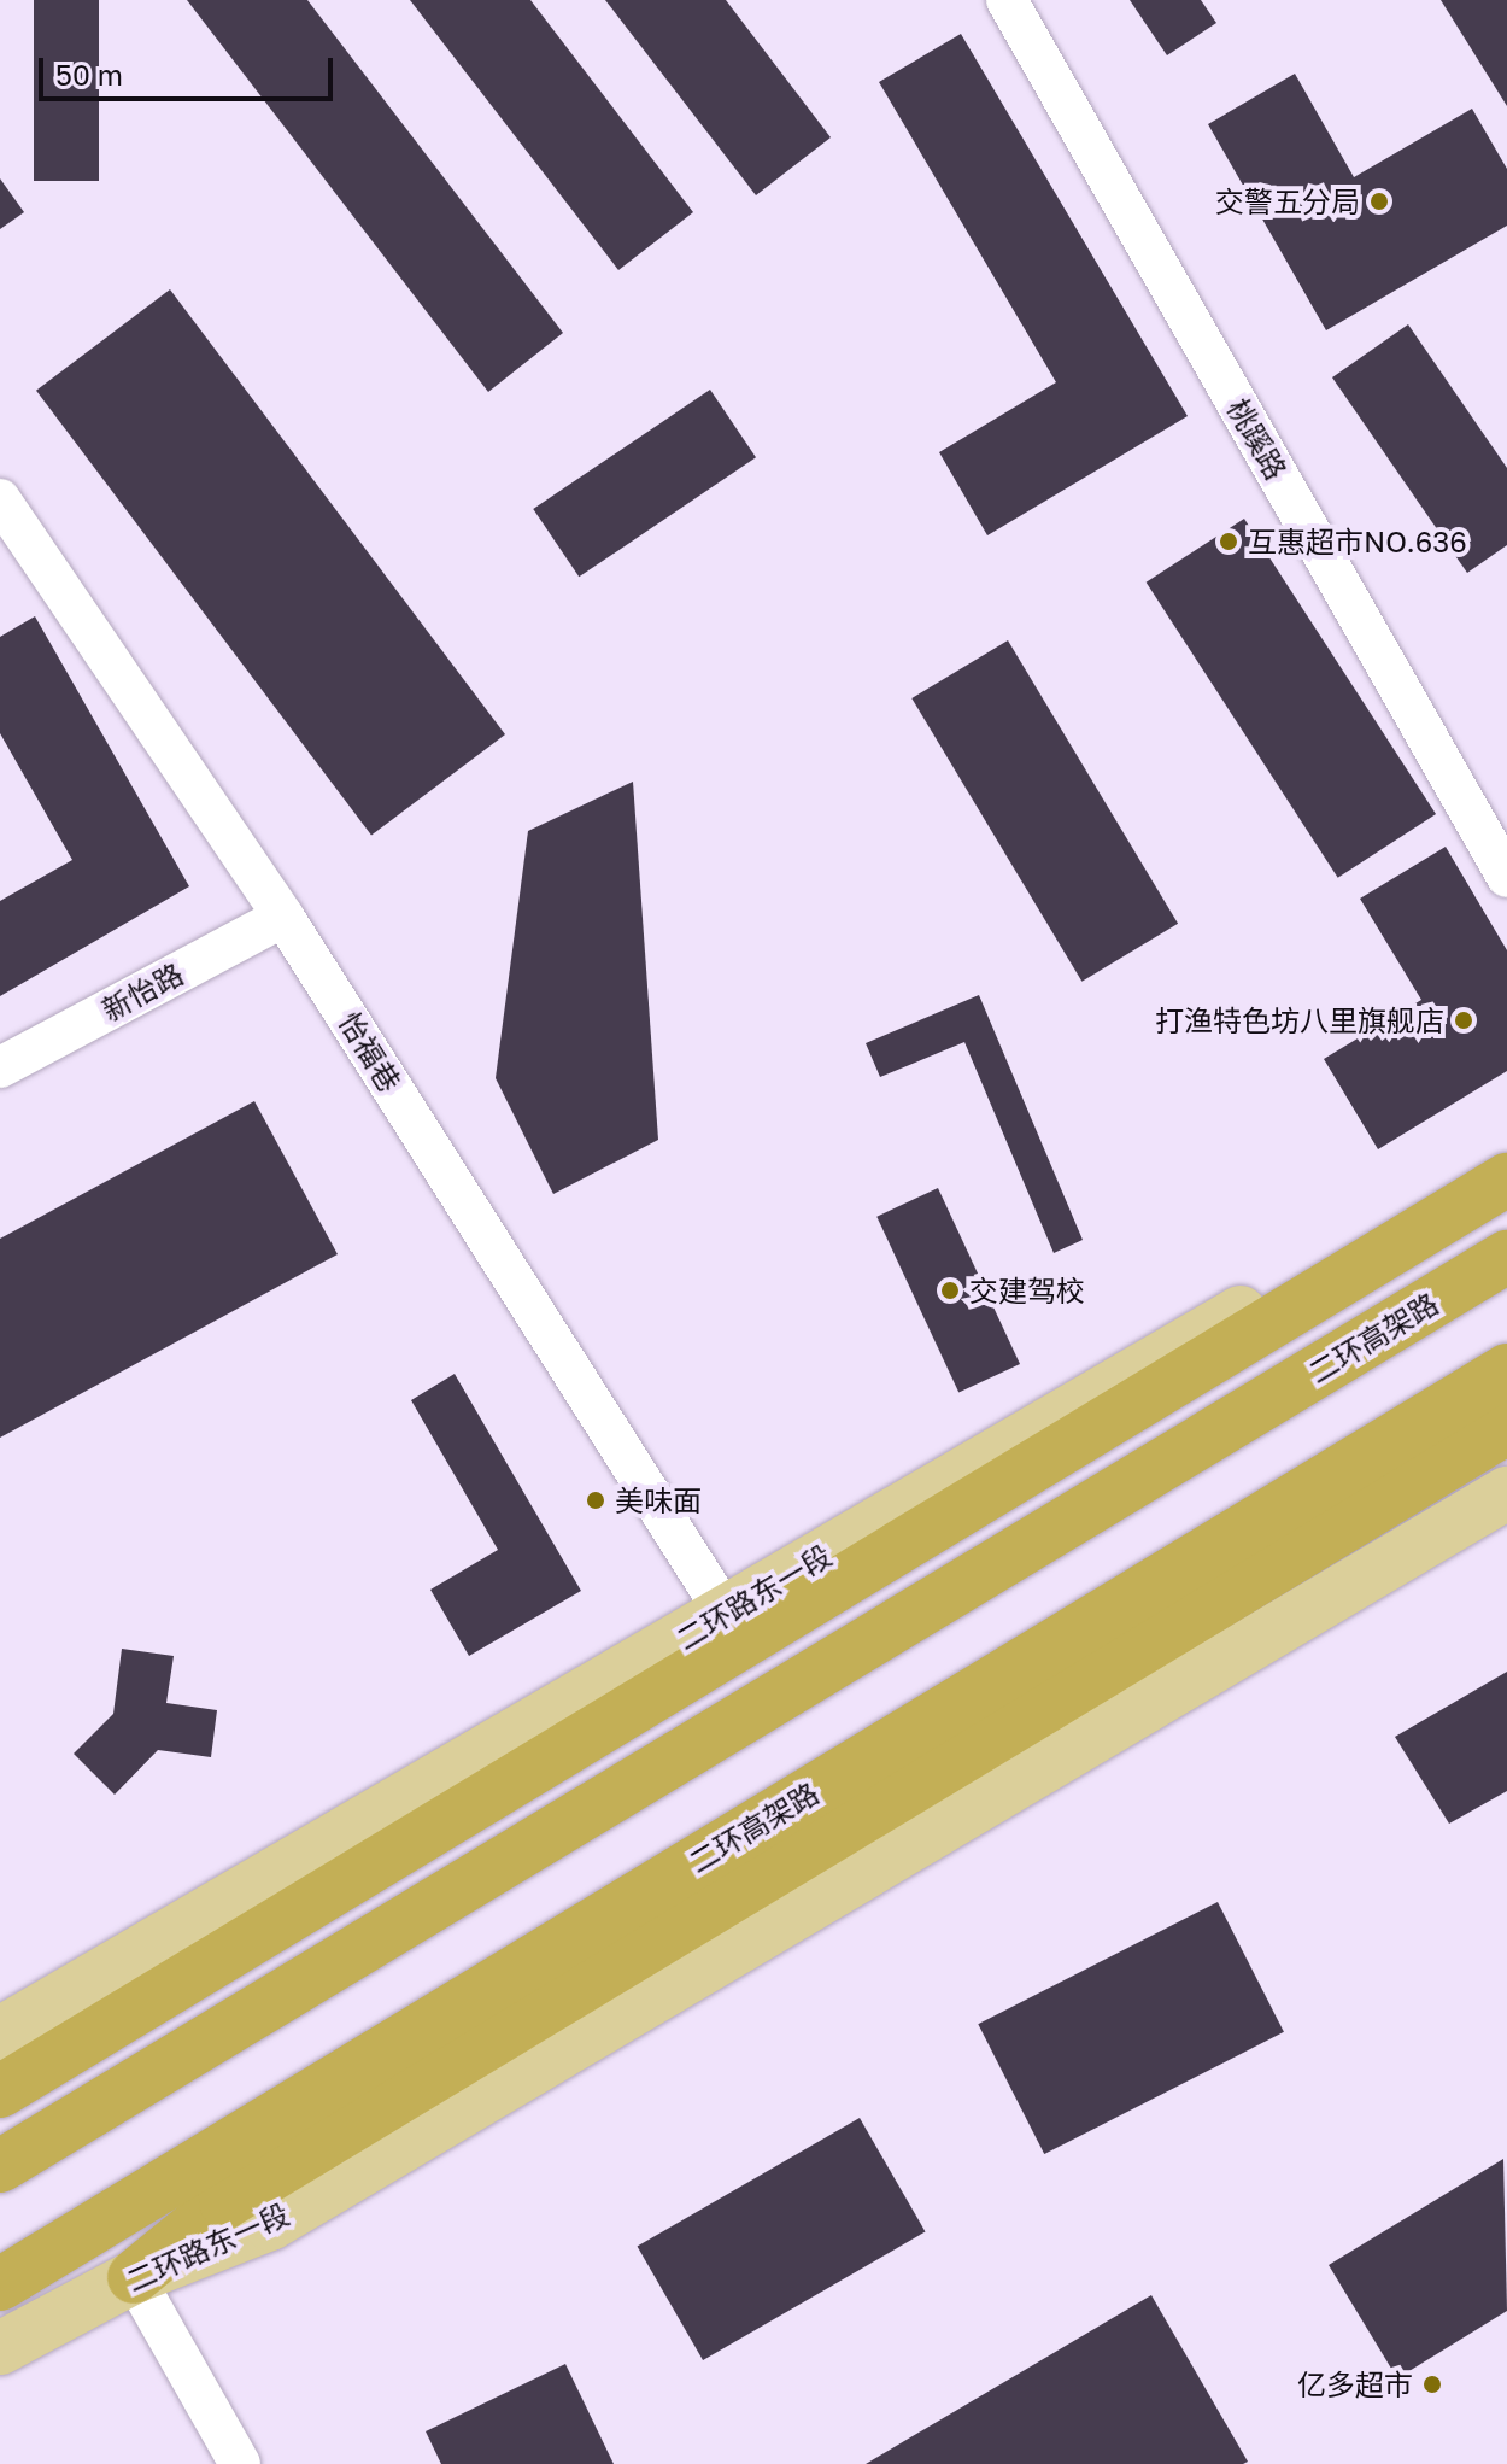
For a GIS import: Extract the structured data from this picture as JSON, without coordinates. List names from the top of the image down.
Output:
{
  "streets": {
    "highway": ["二环高架路"],
    "main road": ["二环路东一段"],
    "street": ["桃蹊路", "新怡路", "怡福巷"]
  },
  "crossings": [
    ["新怡路", "怡福巷"],
    ["怡福巷", "二环路东一段"]
  ],
  "places": [
    "交警五分局",
    "互惠超市NO.636",
    "打渔特色坊八里旗舰店",
    "交建驾校",
    "美味面",
    "亿多超市"
  ],
  "scale_bar": "50 m"
}
